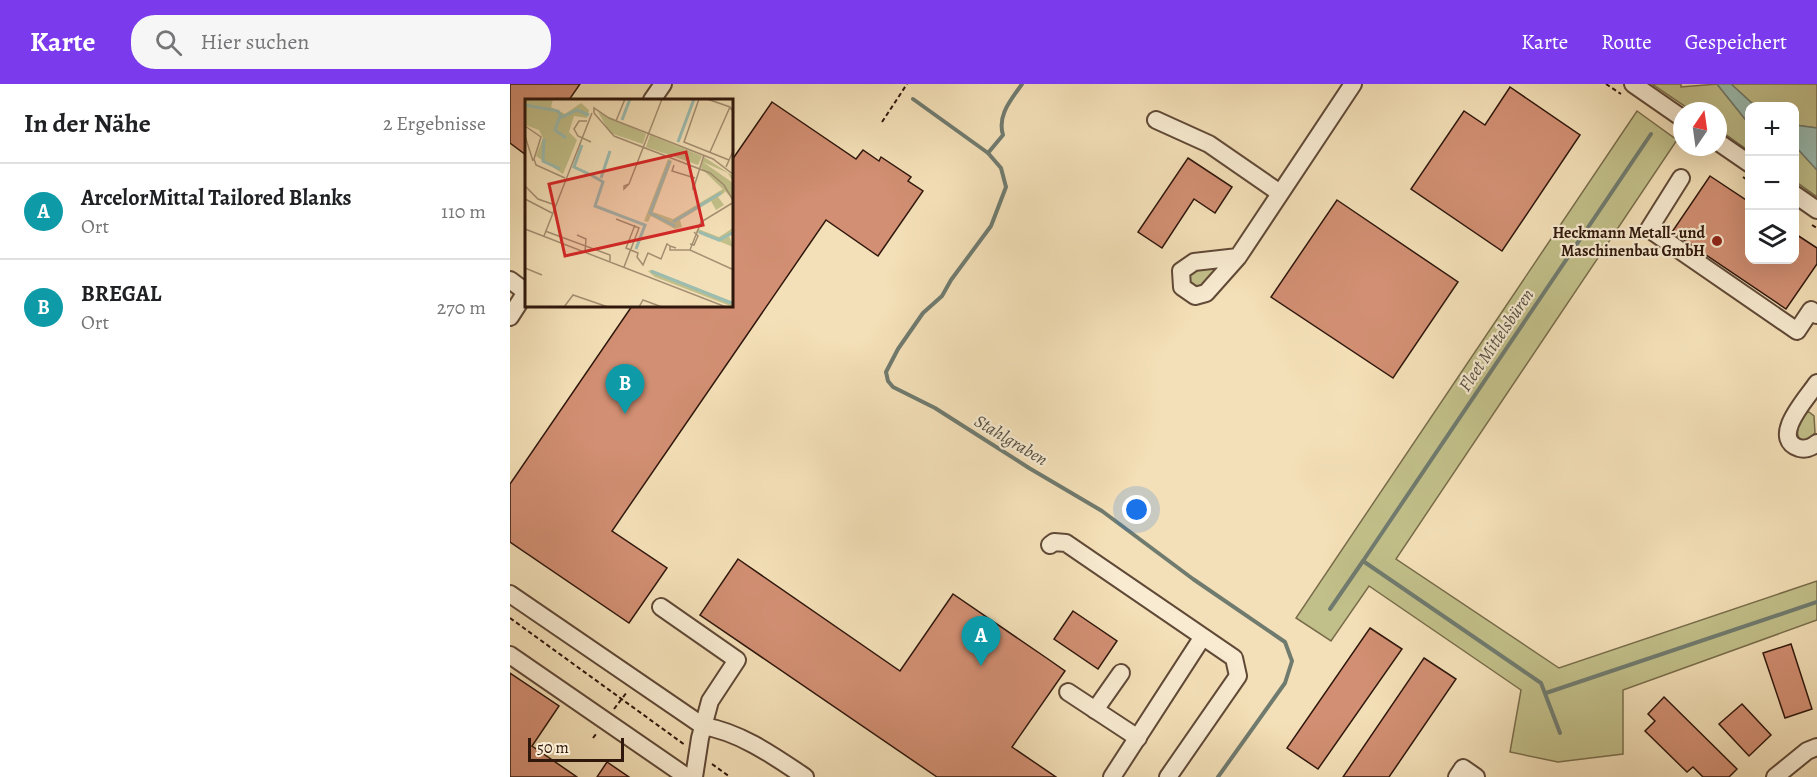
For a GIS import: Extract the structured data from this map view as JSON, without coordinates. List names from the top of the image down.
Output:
{
  "water": ["Fleet Mittelsbüren", "Stahlgraben"],
  "places": ["Heckmann Metall- und Maschinenbau GmbH"],
  "scale_bar": "50 m",
  "north": "top",
  "page": {
    "header": "Karte",
    "search": "Hier suchen",
    "nav": ["Karte", "Route", "Gespeichert"],
    "heading": ["In der Nähe", "2 Ergebnisse"],
    "map_buttons": ["+", "−"],
    "list": [
      {
        "mark": "A",
        "name": "ArcelorMittal Tailored Blanks",
        "note": "Ort",
        "value": "110 m"
      },
      {
        "mark": "B",
        "name": "BREGAL",
        "note": "Ort",
        "value": "270 m"
      }
    ],
    "pins": ["B", "A"],
    "scale": "50 m"
  }
}
